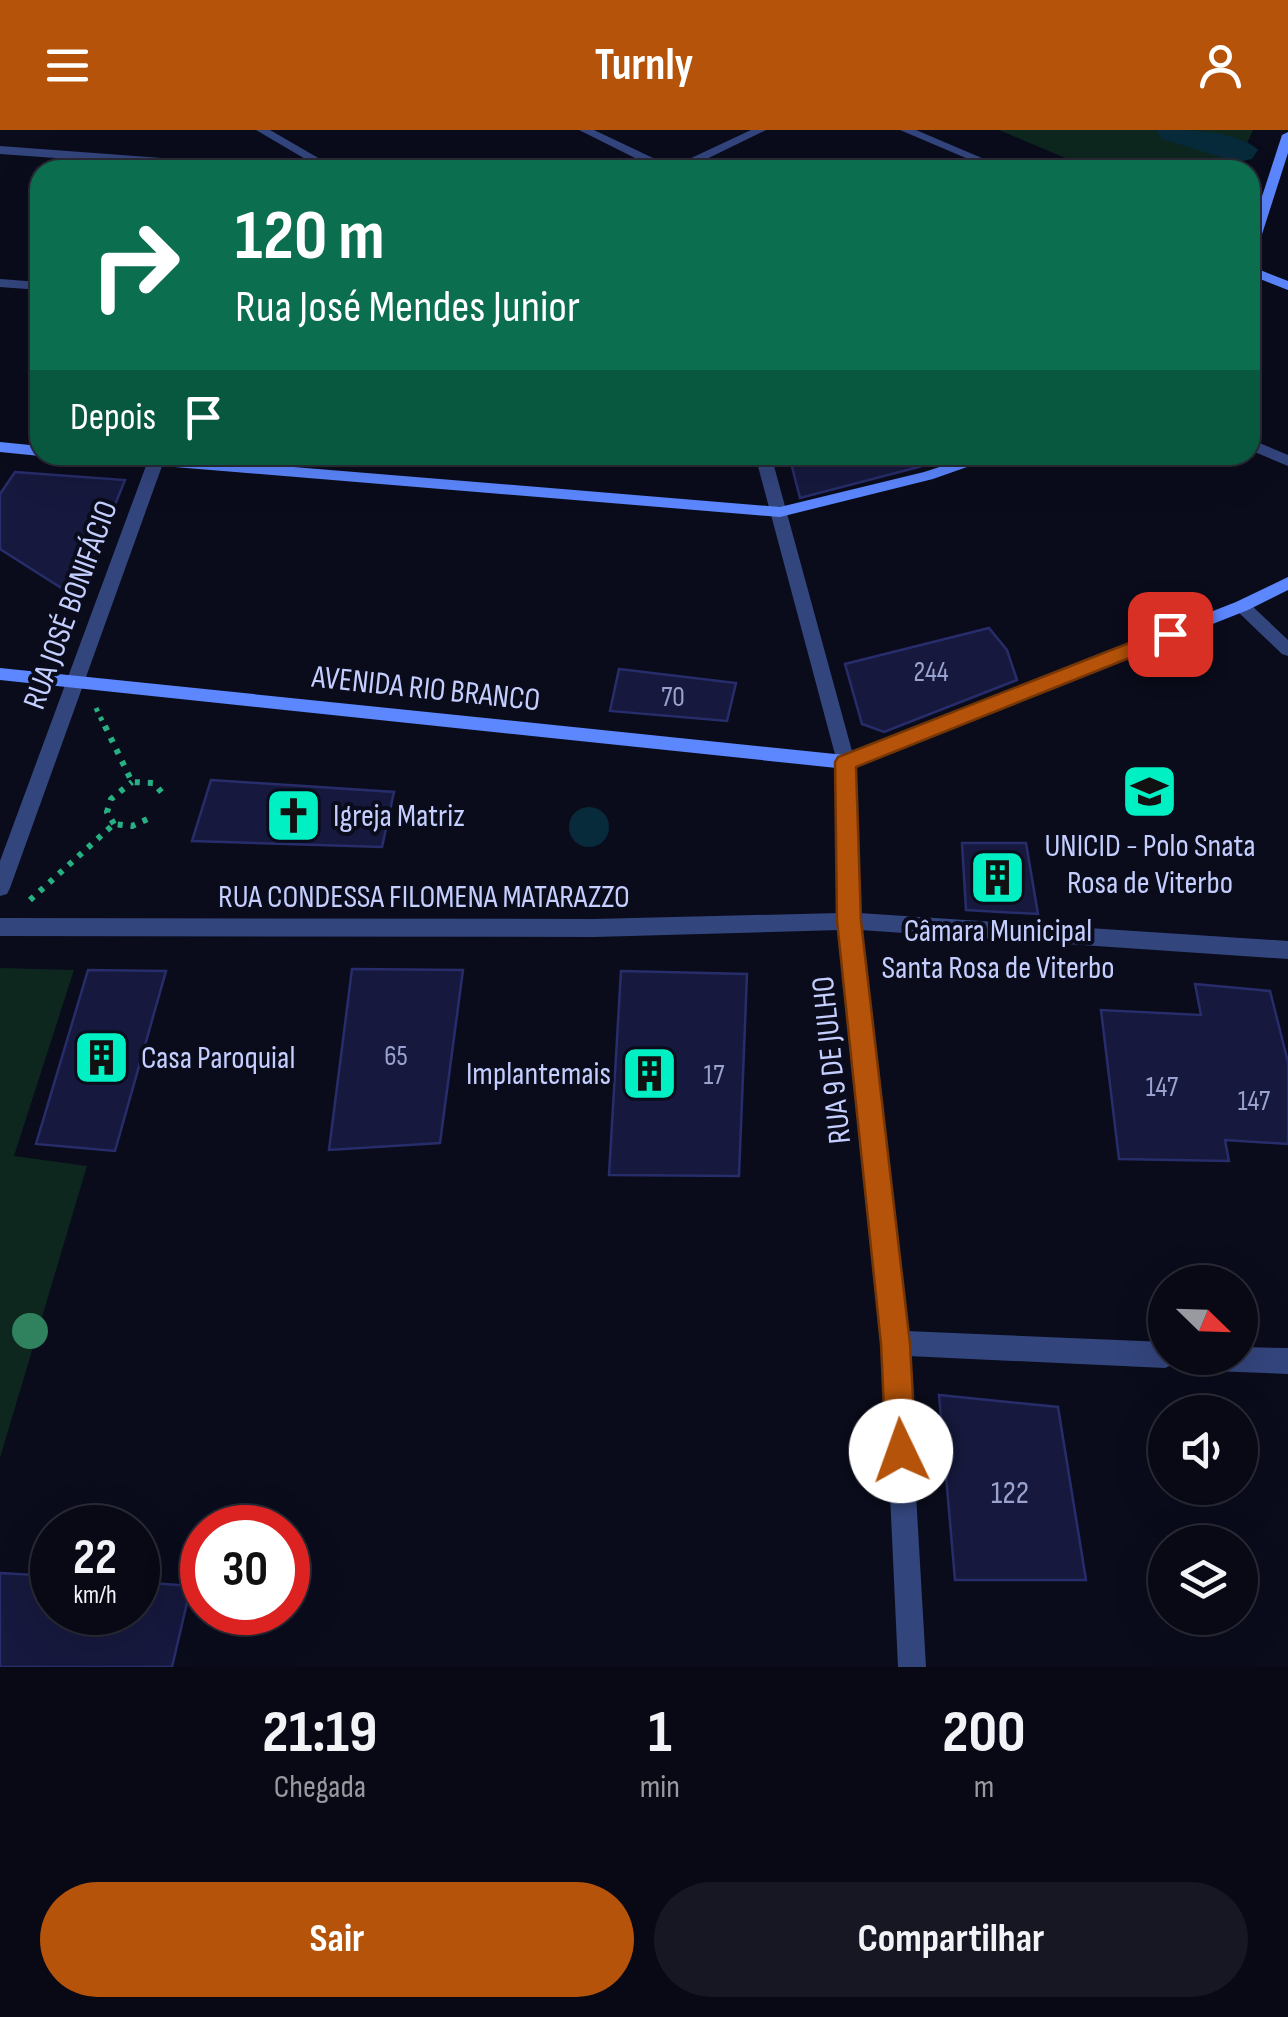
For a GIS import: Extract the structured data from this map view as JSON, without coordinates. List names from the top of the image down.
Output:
{
  "streets": {
    "main road": ["AVENIDA RIO BRANCO"],
    "street": ["RUA JOSÉ BONIFÁCIO", "RUA CONDESSA FILOMENA MATARAZZO", "RUA 9 DE JULHO"]
  },
  "crossings": [
    ["RUA JOSÉ BONIFÁCIO", "AVENIDA RIO BRANCO"],
    ["AVENIDA RIO BRANCO", "RUA 9 DE JULHO"],
    ["RUA CONDESSA FILOMENA MATARAZZO", "RUA 9 DE JULHO"]
  ],
  "places": {
    "school or university": ["UNICID - Polo Snata Rosa de Viterbo"],
    "church": ["Igreja Matriz"],
    "building": ["Câmara Municipal Santa Rosa de Viterbo", "Casa Paroquial", "Implantemais"]
  },
  "house_numbers": [
    "244",
    "70",
    "65",
    "17",
    "147",
    "147",
    "122"
  ],
  "north": "bottom right",
  "page": {
    "header": "Turnly",
    "turn": ["120 m", "Rua José Mendes Junior"],
    "then": "Depois",
    "speed": "22 km/h",
    "limit": "30",
    "eta": [
      "21:19",
      "Chegada",
      "1",
      "min",
      "200",
      "m"
    ],
    "buttons": ["Sair", "Compartilhar"]
  }
}
